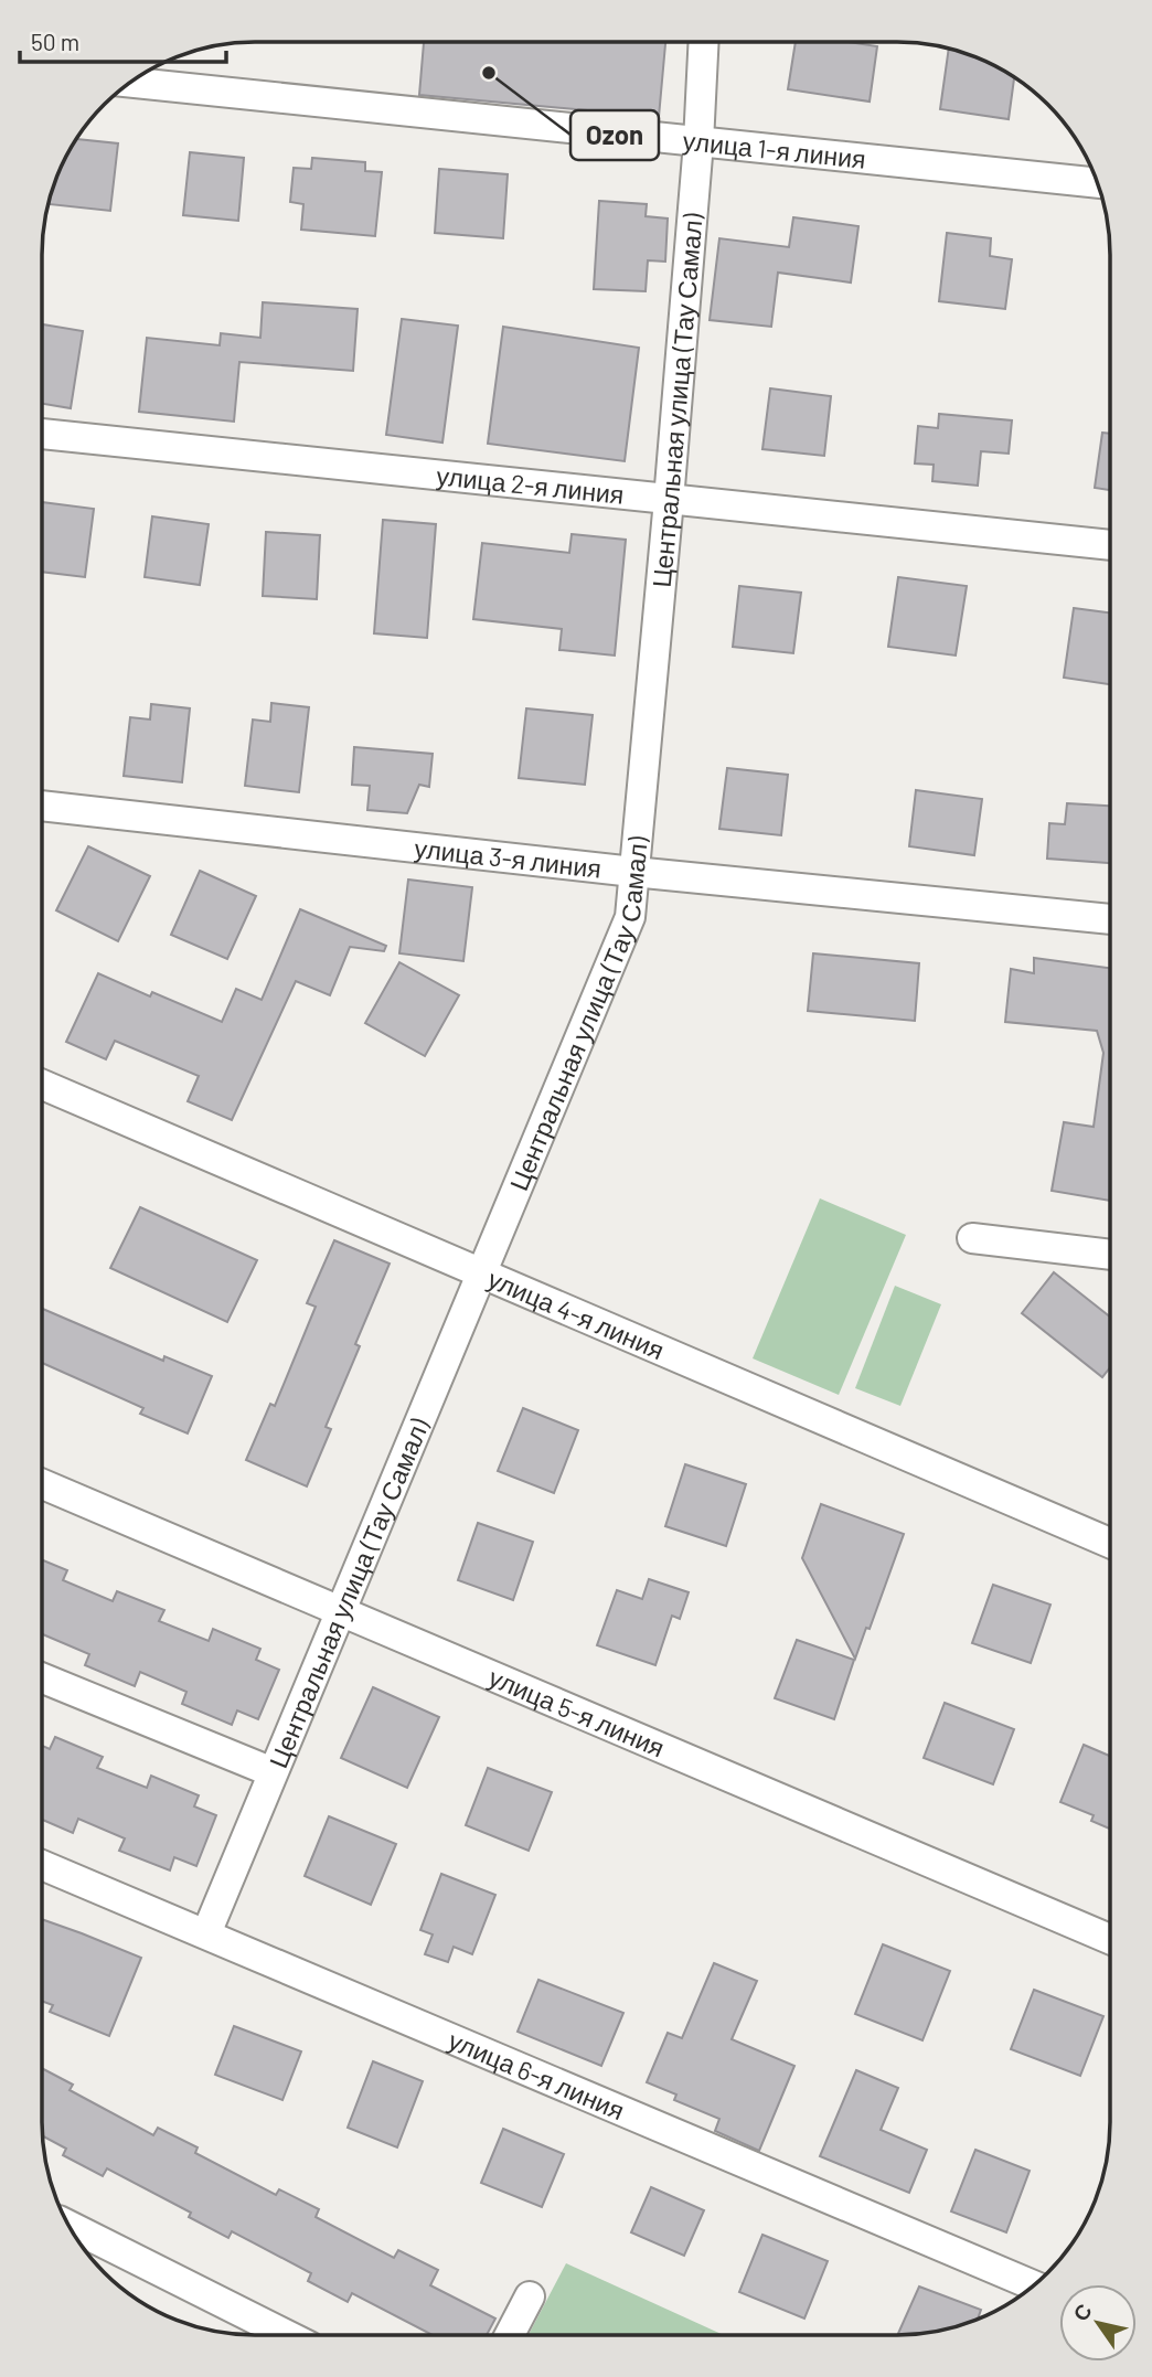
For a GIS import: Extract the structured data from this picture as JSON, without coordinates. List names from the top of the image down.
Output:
{
  "streets": {
    "street": [
      "улица 1-я линия",
      "Центральная улица (Тау Самал)",
      "улица 2-я линия",
      "улица 3-я линия",
      "улица 4-я линия",
      "улица 5-я линия",
      "улица 6-я линия"
    ]
  },
  "crossings": [
    ["улица 1-я линия", "Центральная улица (Тау Самал)"],
    ["Центральная улица (Тау Самал)", "улица 2-я линия"],
    ["Центральная улица (Тау Самал)", "улица 3-я линия"],
    ["Центральная улица (Тау Самал)", "улица 4-я линия"],
    ["Центральная улица (Тау Самал)", "улица 5-я линия"],
    ["Центральная улица (Тау Самал)", "улица 6-я линия"]
  ],
  "places": ["Ozon"],
  "scale_bar": "50 m",
  "north": "top left"
}
